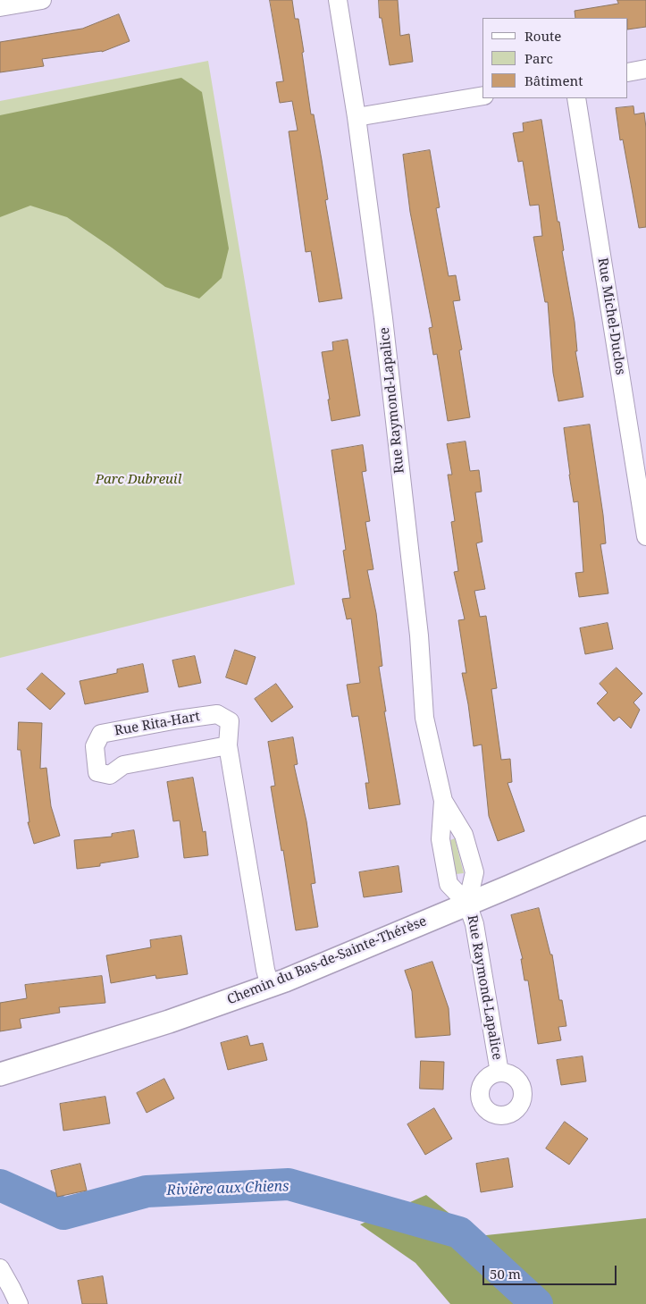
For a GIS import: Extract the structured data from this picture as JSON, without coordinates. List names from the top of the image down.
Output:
{
  "streets": {
    "street": [
      "Rue Michel-Duclos",
      "Rue Raymond-Lapalice",
      "Rue Rita-Hart",
      "Chemin du Bas-de-Sainte-Thérèse"
    ]
  },
  "crossings": [
    ["Rue Raymond-Lapalice", "Chemin du Bas-de-Sainte-Thérèse"],
    ["Rue Rita-Hart", "Chemin du Bas-de-Sainte-Thérèse"]
  ],
  "water": ["Rivière aux Chiens"],
  "parks": ["Parc Dubreuil"],
  "legend": ["Route", "Parc", "Bâtiment"],
  "scale_bar": "50 m"
}
